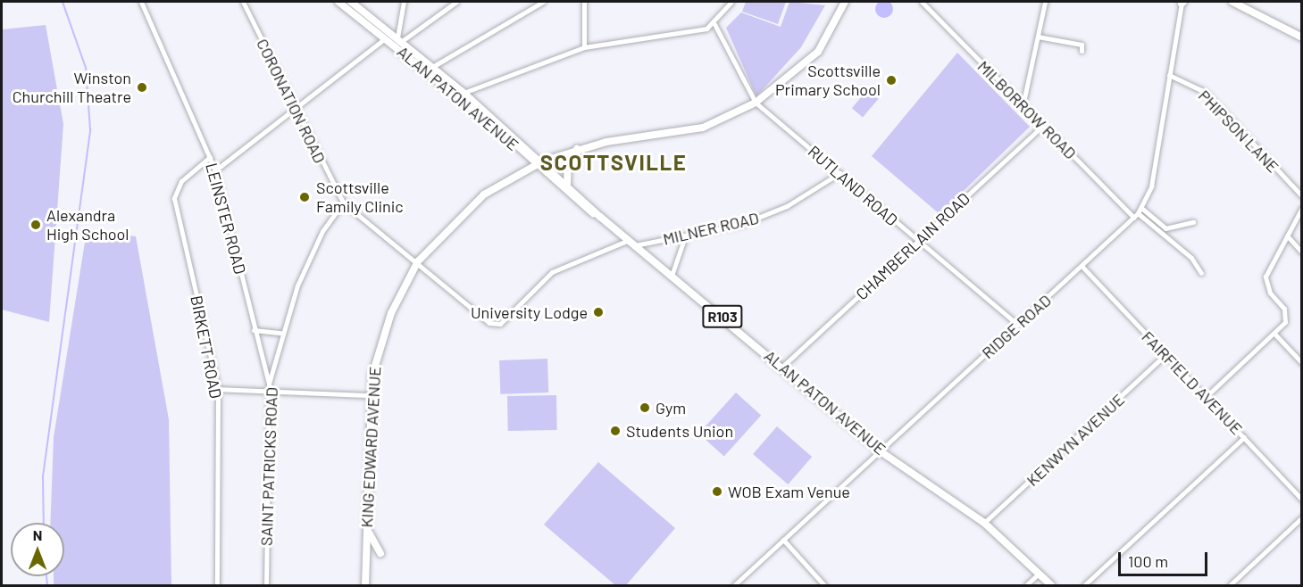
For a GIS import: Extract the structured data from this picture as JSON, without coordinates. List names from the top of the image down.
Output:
{
  "streets": {
    "main road": ["ALAN PATON AVENUE", "R103"],
    "street": [
      "CORONATION ROAD",
      "MILBORROW ROAD",
      "PHIPSON LANE",
      "RUTLAND ROAD",
      "LEINSTER ROAD",
      "MILNER ROAD",
      "CHAMBERLAIN ROAD",
      "RIDGE ROAD",
      "BIRKETT ROAD",
      "FAIRFIELD AVENUE",
      "KENWYN AVENUE",
      "KING EDWARD AVENUE",
      "SAINT PATRICKS ROAD"
    ]
  },
  "crossings": [
    ["ALAN PATON AVENUE", "MILNER ROAD"],
    ["ALAN PATON AVENUE", "CHAMBERLAIN ROAD"],
    ["ALAN PATON AVENUE", "RIDGE ROAD"],
    ["ALAN PATON AVENUE", "KENWYN AVENUE"],
    ["ALAN PATON AVENUE", "KING EDWARD AVENUE"],
    ["CORONATION ROAD", "MILNER ROAD"],
    ["CORONATION ROAD", "KING EDWARD AVENUE"],
    ["CORONATION ROAD", "SAINT PATRICKS ROAD"],
    ["MILBORROW ROAD", "CHAMBERLAIN ROAD"],
    ["MILBORROW ROAD", "RIDGE ROAD"],
    ["PHIPSON LANE", "RIDGE ROAD"],
    ["RUTLAND ROAD", "MILNER ROAD"],
    ["RUTLAND ROAD", "CHAMBERLAIN ROAD"],
    ["RUTLAND ROAD", "RIDGE ROAD"],
    ["RUTLAND ROAD", "KING EDWARD AVENUE"],
    ["LEINSTER ROAD", "BIRKETT ROAD"],
    ["LEINSTER ROAD", "SAINT PATRICKS ROAD"],
    ["RIDGE ROAD", "FAIRFIELD AVENUE"],
    ["FAIRFIELD AVENUE", "KENWYN AVENUE"]
  ],
  "districts": ["SCOTTSVILLE"],
  "places": [
    "Scottsville Primary School",
    "Winston Churchill Theatre",
    "Scottsville Family Clinic",
    "Alexandra High School",
    "University Lodge",
    "Gym",
    "Students Union",
    "WOB Exam Venue"
  ],
  "scale_bar": "100 m",
  "north": "top"
}
